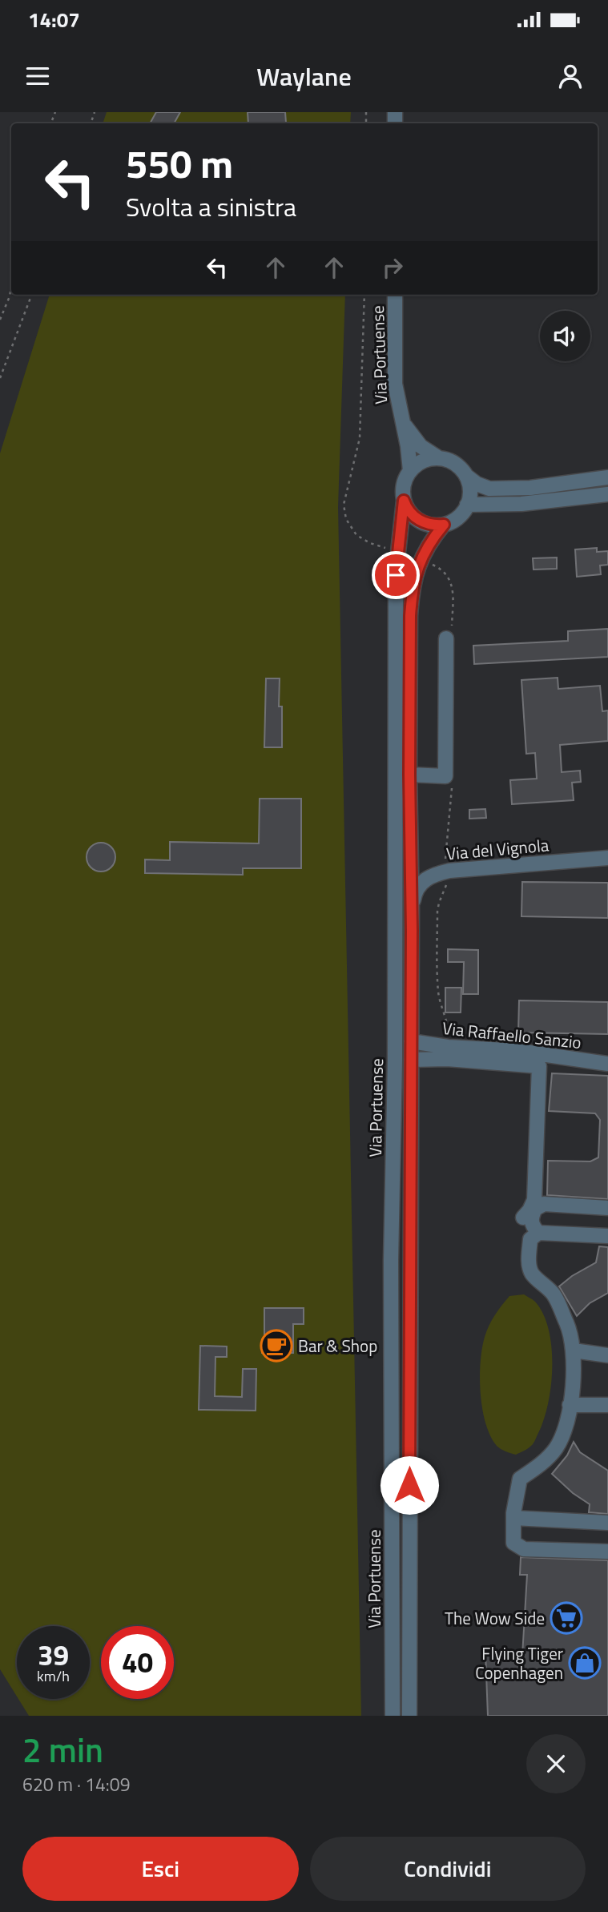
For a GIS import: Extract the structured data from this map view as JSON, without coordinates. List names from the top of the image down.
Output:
{
  "streets": {
    "street": ["Via Portuense", "Via del Vignola", "Via Raffaello Sanzio"]
  },
  "crossings": [
    ["Via Portuense", "Via del Vignola"],
    ["Via Portuense", "Via Raffaello Sanzio"]
  ],
  "places": {
    "cafe": ["Bar & Shop"],
    "supermarket": ["The Wow Side"],
    "shop": ["Flying Tiger Copenhagen"]
  },
  "page": {
    "status": "14:07",
    "header": "Waylane",
    "turn": ["550 m", "Svolta a sinistra"],
    "speed": "39 km/h",
    "limit": "40",
    "heading": ["2 min", "620 m · 14:09"],
    "buttons": ["Esci", "Condividi"]
  }
}
